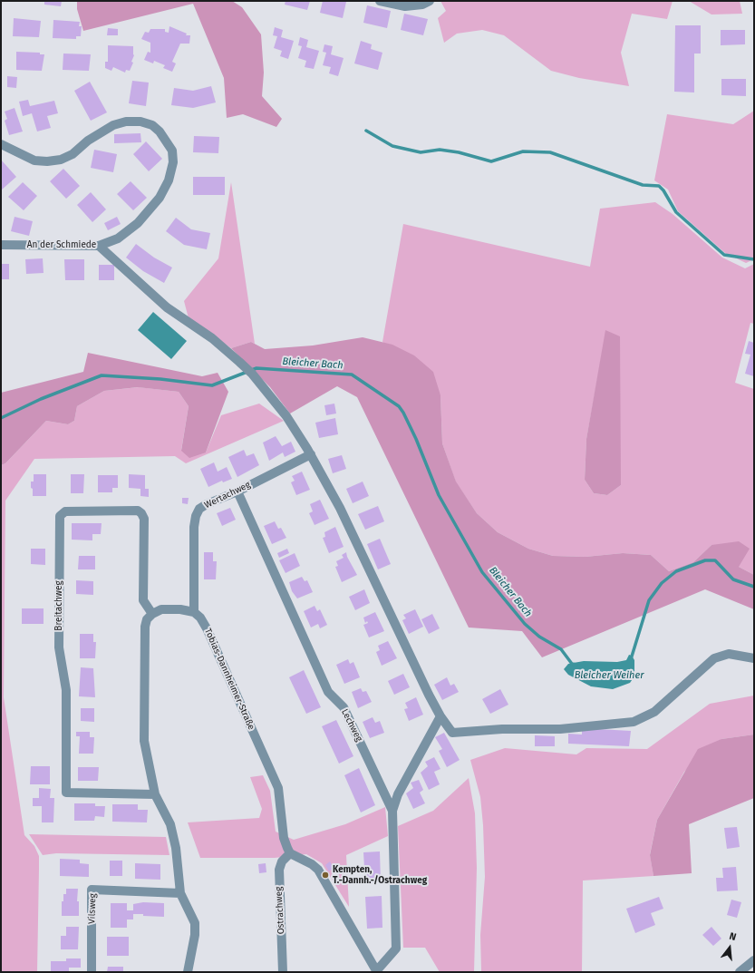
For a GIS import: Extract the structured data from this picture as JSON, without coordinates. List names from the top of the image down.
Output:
{
  "streets": {
    "street": [
      "An der Schmiede",
      "Wertachweg",
      "Breitachweg",
      "Tobias-Dannheimer-Straße",
      "Lechweg",
      "Vilsweg",
      "Ostrachweg"
    ]
  },
  "crossings": [
    ["Wertachweg", "Tobias-Dannheimer-Straße"],
    ["Wertachweg", "Lechweg"],
    ["Tobias-Dannheimer-Straße", "Ostrachweg"]
  ],
  "water": ["Bleicher Bach", "Bleicher Weiher"],
  "places": ["Kempten, T.-Dannh.-/Ostrachweg"],
  "north": "top"
}
